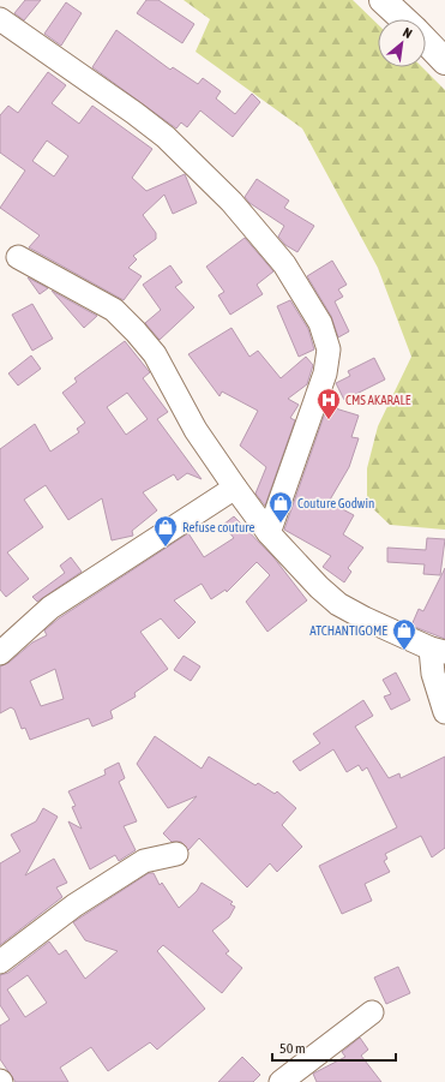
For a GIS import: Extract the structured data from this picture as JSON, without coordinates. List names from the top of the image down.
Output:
{
  "places": {
    "hospital": ["CMS AKARALE"],
    "shop": ["Couture Godwin", "Refuse couture", "ATCHANTIGOME"]
  },
  "scale_bar": "50 m",
  "north": "top right"
}
